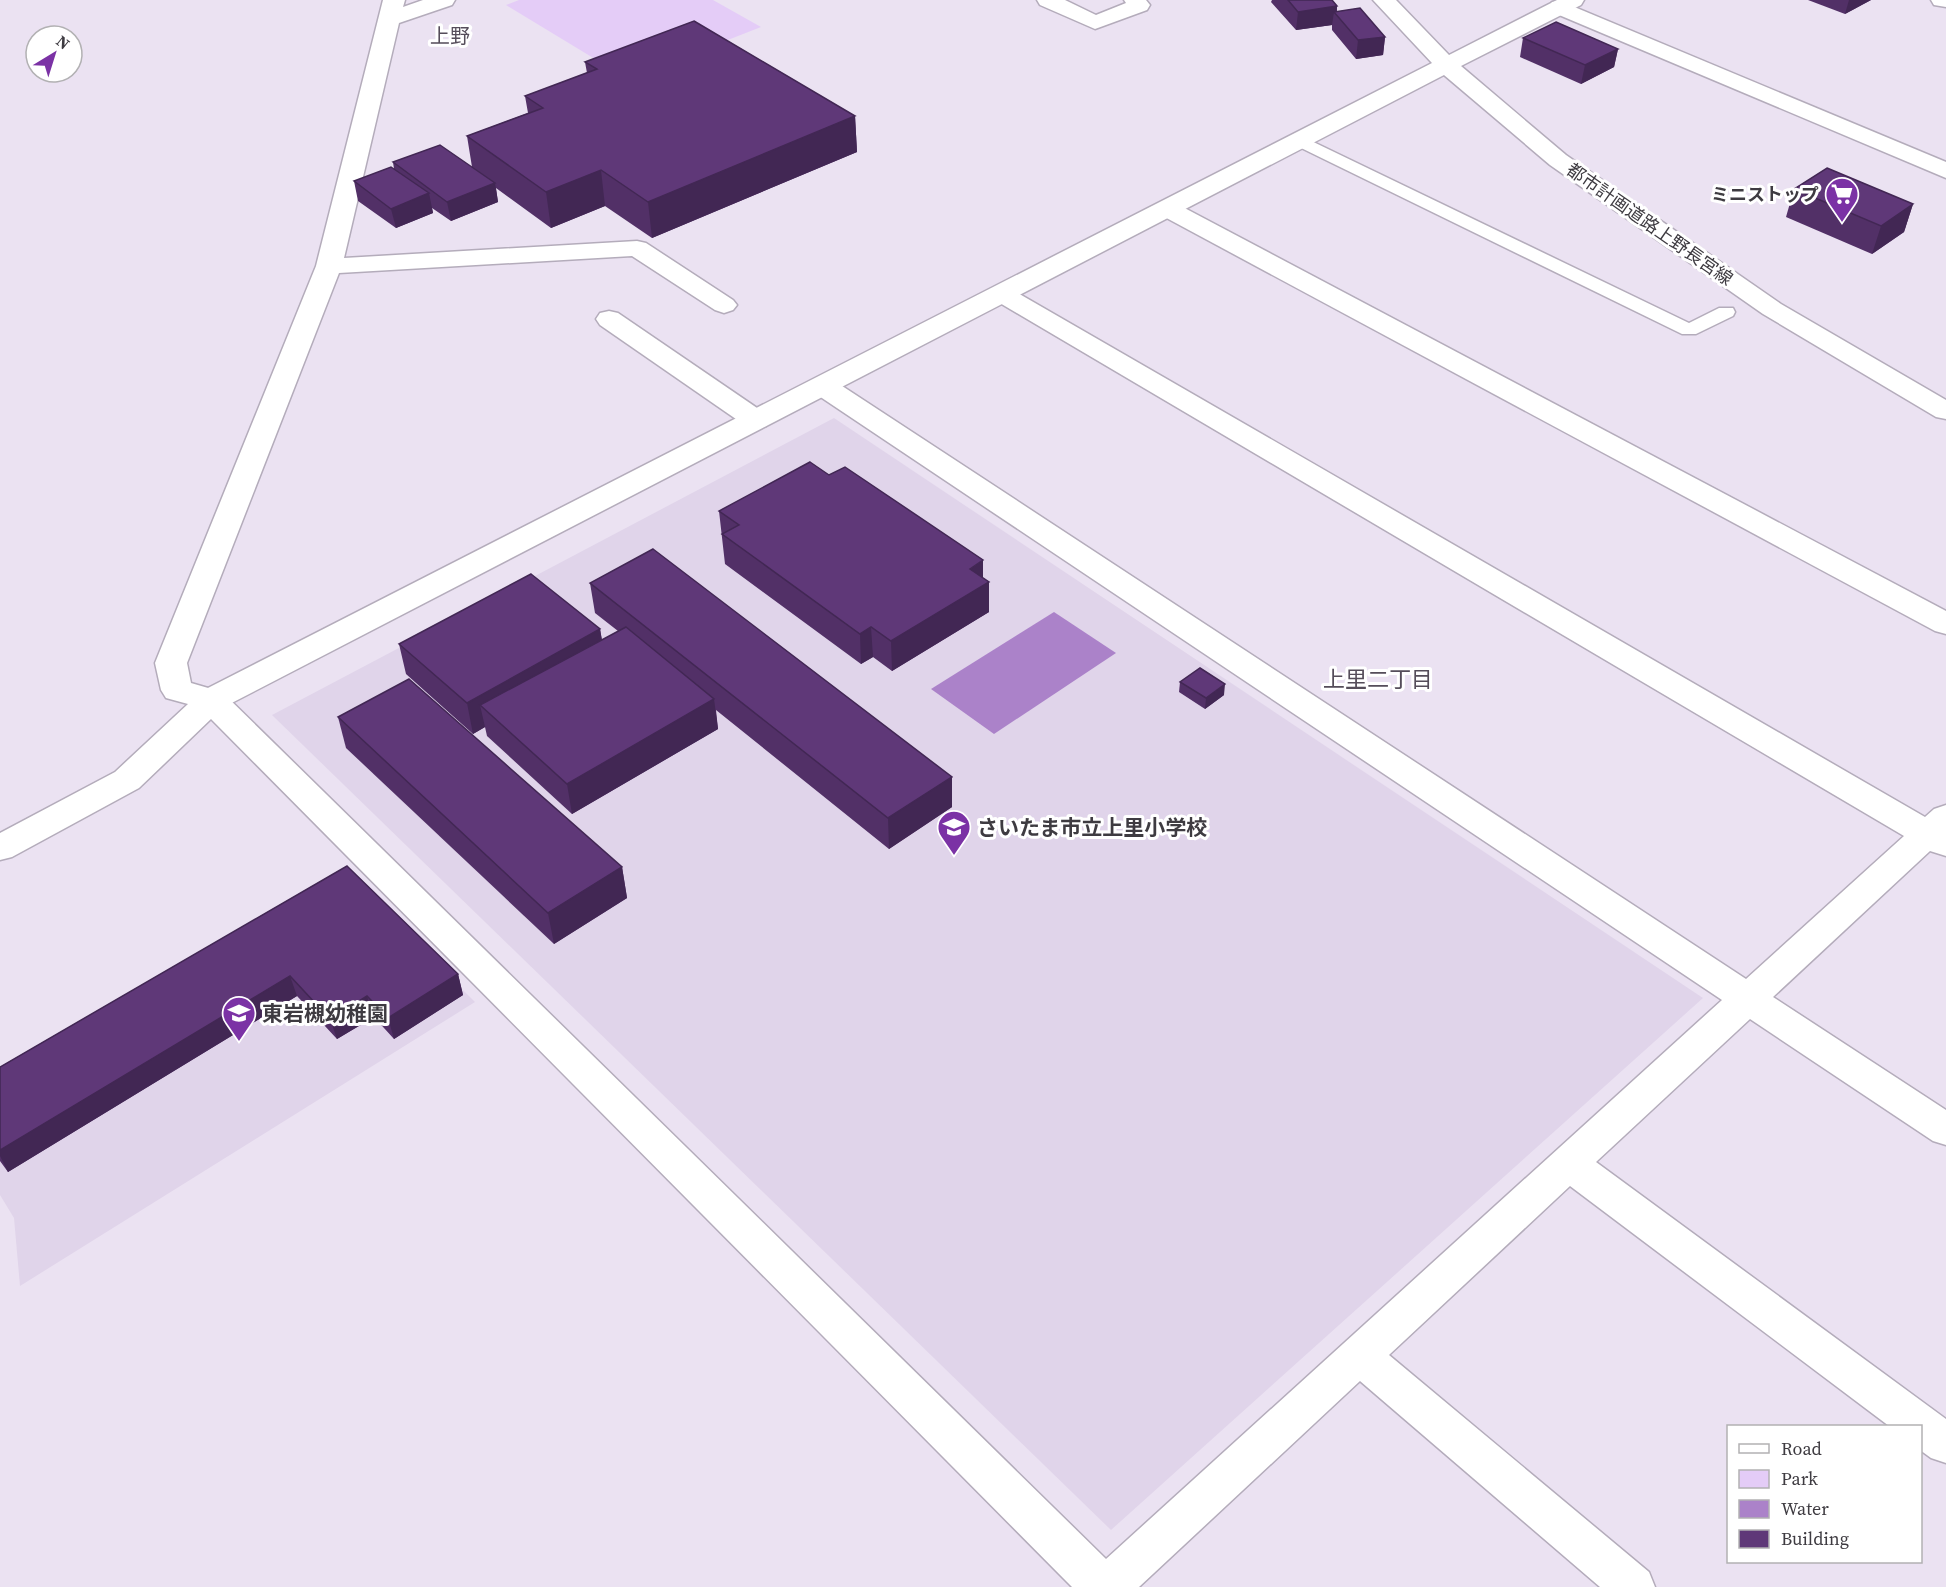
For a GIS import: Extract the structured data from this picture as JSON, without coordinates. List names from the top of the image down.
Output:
{
  "streets": {
    "street": ["都市計画道路上野長宮線"]
  },
  "districts": ["上野", "上里二丁目"],
  "places": {
    "supermarket": ["ミニストップ"],
    "school or university": ["さいたま市立上里小学校", "東岩槻幼稚園"]
  },
  "legend": [
    "Road",
    "Park",
    "Water",
    "Building"
  ],
  "north": "top right"
}
